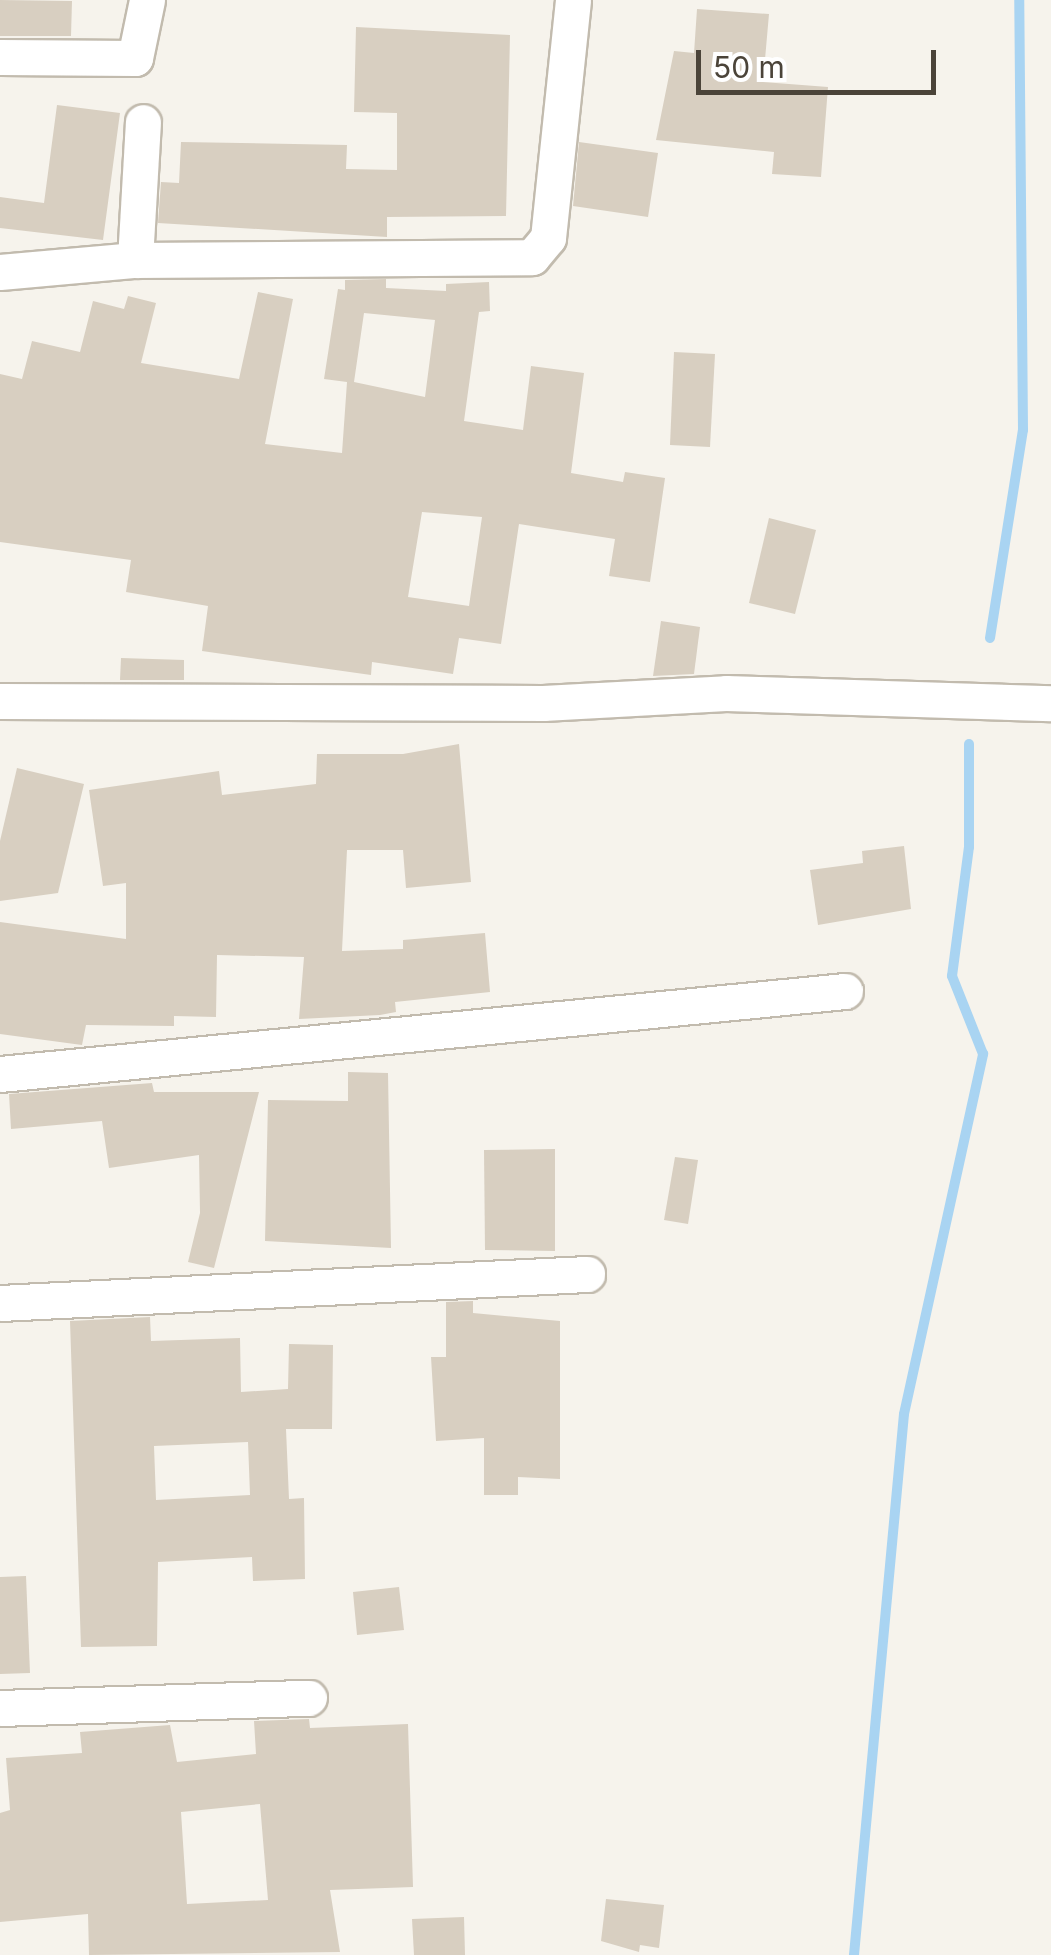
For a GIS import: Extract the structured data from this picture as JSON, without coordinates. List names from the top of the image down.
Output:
{
  "scale_bar": "50 m"
}
